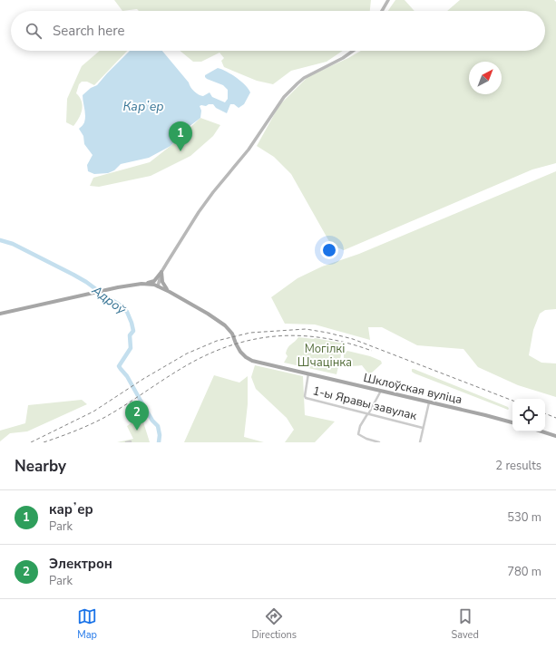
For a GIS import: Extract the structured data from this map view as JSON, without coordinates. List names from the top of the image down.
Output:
{
  "streets": {
    "main road": ["Шклоўская вуліца"],
    "street": ["1-ы Яравы завулак"]
  },
  "crossings": [
    ["Шклоўская вуліца", "1-ы Яравы завулак"]
  ],
  "water": ["Карʼер", "Адроў"],
  "parks": ["Могілкі Шчацінка"],
  "north": "top right",
  "page": {
    "search": "Search here",
    "pins": ["1", "2"],
    "heading": ["Nearby", "2 results"],
    "list": [
      {
        "mark": "1",
        "name": "карʼер",
        "note": "Park",
        "value": "530 m"
      },
      {
        "mark": "2",
        "name": "Электрон",
        "note": "Park",
        "value": "780 m"
      }
    ],
    "nav": ["Map", "Directions", "Saved"]
  }
}
